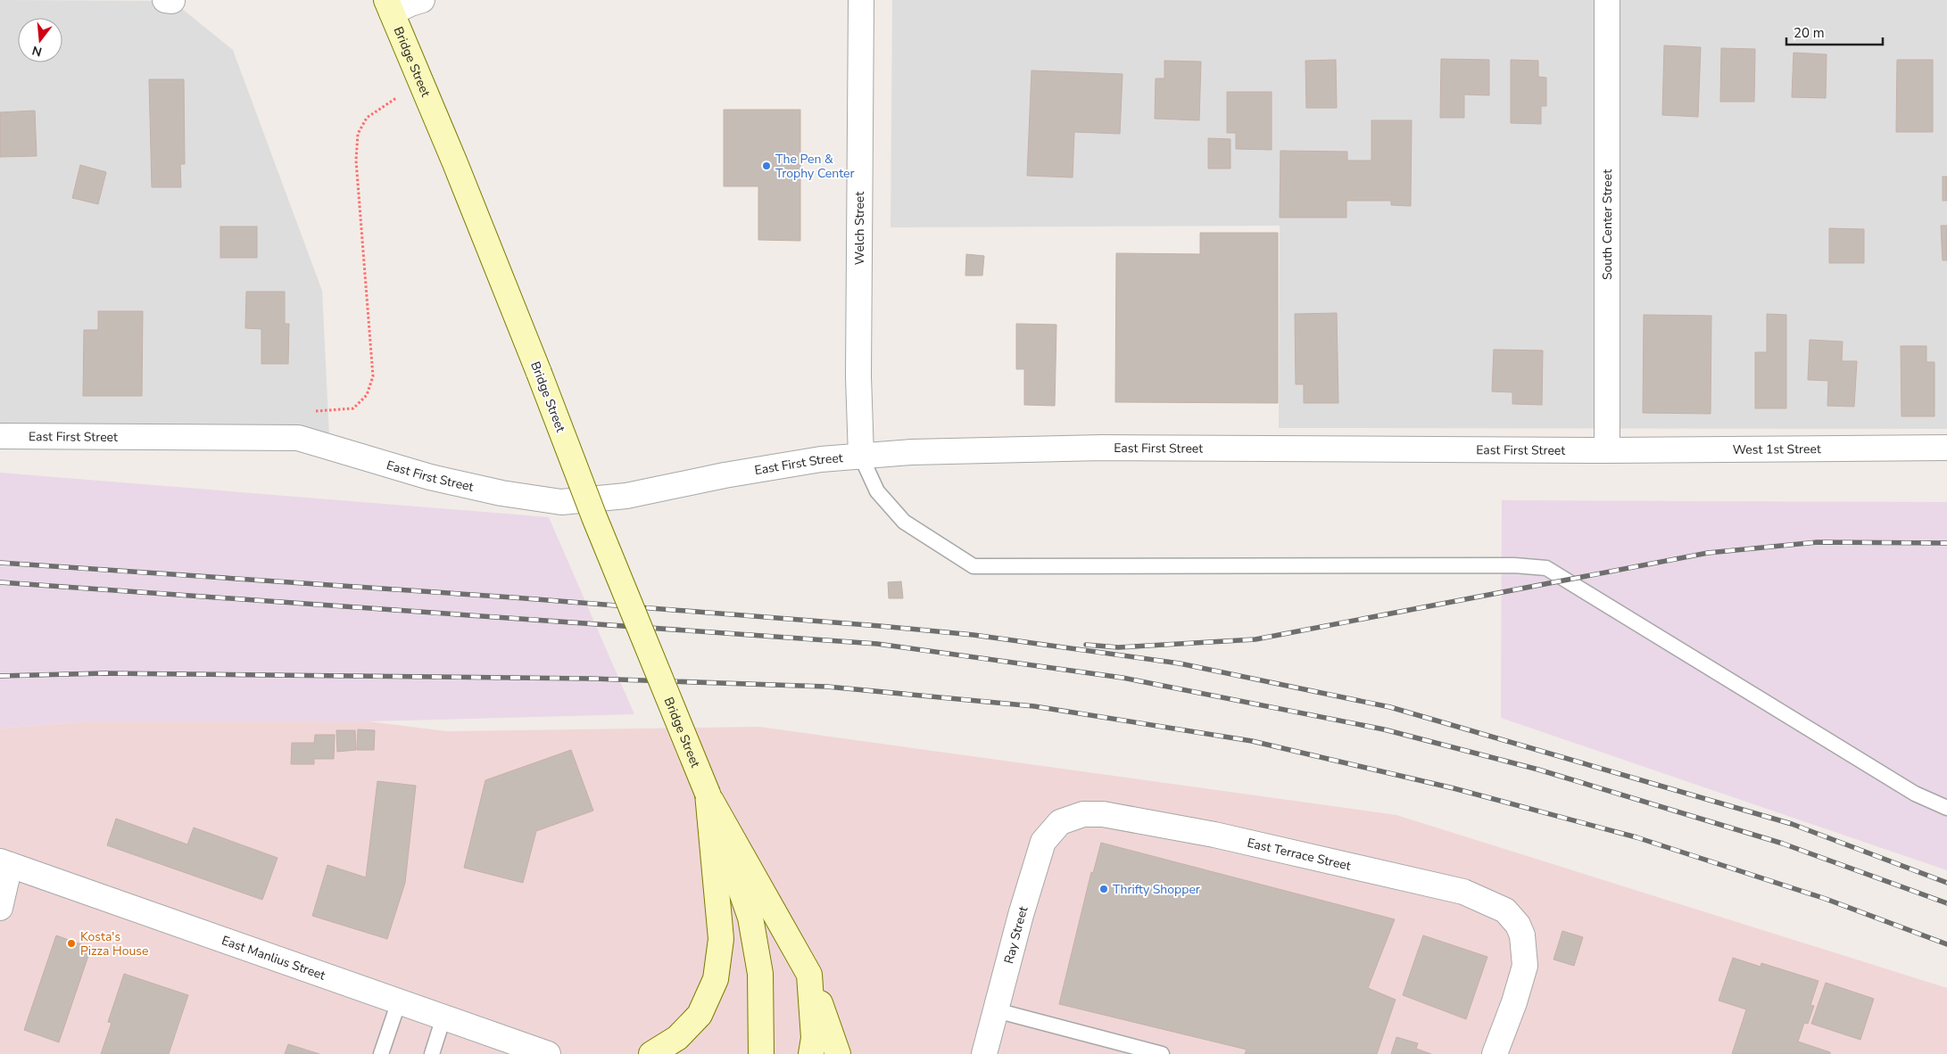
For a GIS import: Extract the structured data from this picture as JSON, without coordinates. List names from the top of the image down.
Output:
{
  "streets": {
    "main road": ["Bridge Street"],
    "street": [
      "South Center Street",
      "Welch Street",
      "East First Street",
      "West 1st Street",
      "East Terrace Street",
      "Ray Street",
      "East Manlius Street"
    ]
  },
  "crossings": [
    ["South Center Street", "East First Street"],
    ["South Center Street", "West 1st Street"],
    ["Welch Street", "East First Street"],
    ["East First Street", "West 1st Street"],
    ["East Terrace Street", "Ray Street"]
  ],
  "places": ["The Pen & Trophy Center", "Thrifty Shopper", "Kosta's Pizza House"],
  "scale_bar": "20 m",
  "north": "bottom"
}
